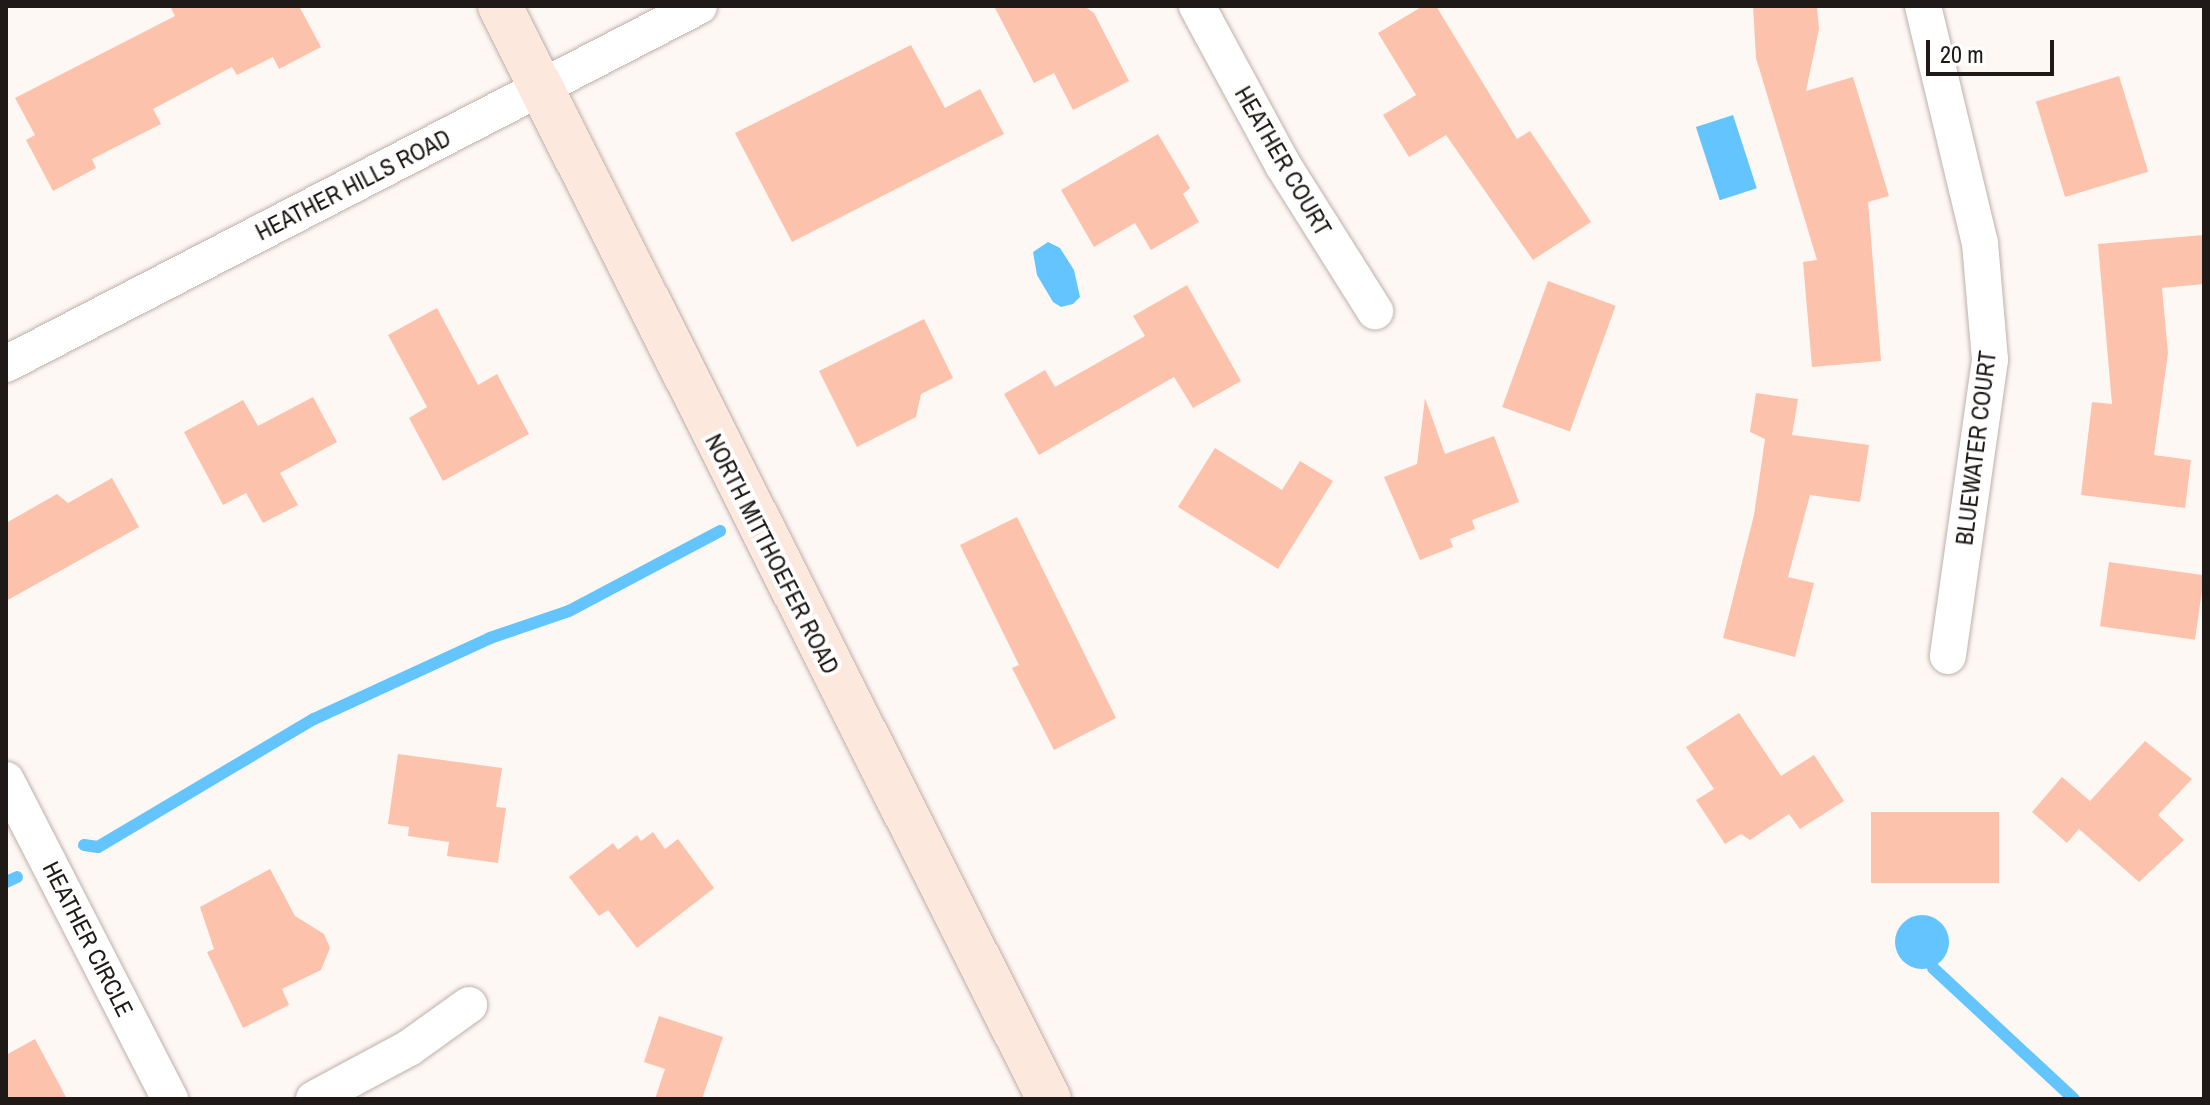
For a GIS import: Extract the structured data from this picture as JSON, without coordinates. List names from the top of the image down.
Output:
{
  "streets": {
    "main road": ["NORTH MITTHOEFER ROAD"],
    "street": [
      "HEATHER COURT",
      "HEATHER HILLS ROAD",
      "BLUEWATER COURT",
      "HEATHER CIRCLE"
    ]
  },
  "crossings": [
    ["HEATHER HILLS ROAD", "NORTH MITTHOEFER ROAD"]
  ],
  "scale_bar": "20 m"
}
